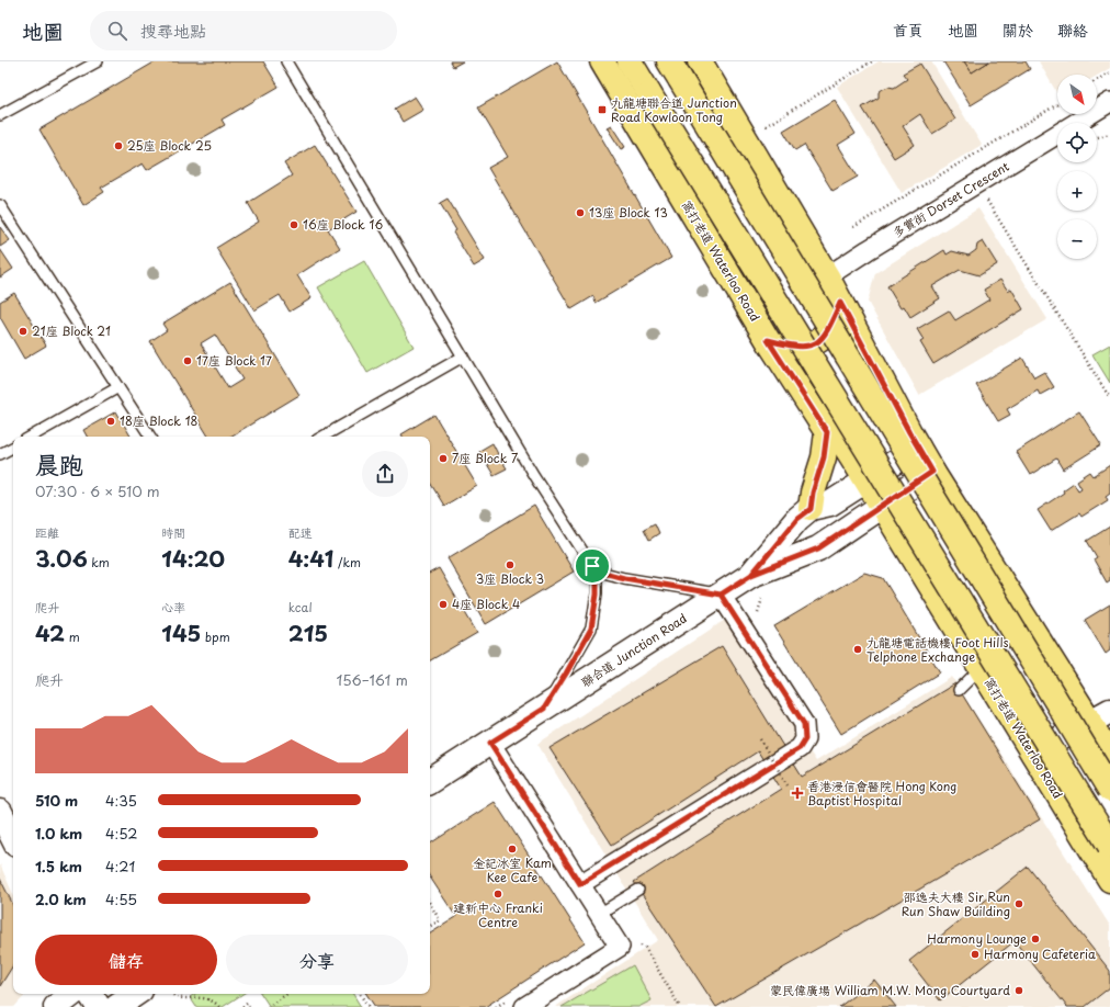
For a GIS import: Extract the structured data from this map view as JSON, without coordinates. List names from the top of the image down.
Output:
{
  "streets": {
    "main road": ["窩打老道 Waterloo Road", "聯合道 Junction Road"],
    "street": ["多實街 Dorset Crescent"]
  },
  "crossings": [
    ["窩打老道 Waterloo Road", "聯合道 Junction Road"]
  ],
  "places": {
    "transit": ["九龍塘聯合道 Junction Road Kowloon Tong"],
    "other": [
      "25座 Block 25",
      "13座 Block 13",
      "16座 Block 16",
      "21座 Block 21",
      "17座 Block 17",
      "18座 Block 18",
      "7座 Block 7",
      "3座 Block 3",
      "4座 Block 4",
      "九龍塘電話機樓 Foot Hills Telphone Exchange",
      "金記冰室 Kam Kee Cafe",
      "建新中心 Franki Centre",
      "邵逸夫大樓 Sir Run Run Shaw Building",
      "Harmony Lounge",
      "Harmony Cafeteria",
      "蒙民偉廣場 William M.W. Mong Courtyard"
    ],
    "health": ["香港浸信會醫院 Hong Kong Baptist Hospital"]
  },
  "north": "bottom right",
  "page": {
    "header": "地圖",
    "search": "搜尋地點",
    "nav": [
      "首頁",
      "地圖",
      "關於",
      "聯絡"
    ],
    "map_buttons": ["+", "−"],
    "heading": ["晨跑", "07:30 · 6 × 510 m"],
    "stats": [
      ["距離", "3.06 km"],
      ["時間", "14:20"],
      ["配速", "4:41 /km"],
      ["爬升", "42 m"],
      ["心率", "145 bpm"],
      ["kcal", "215"]
    ],
    "chart": ["爬升", "156–161 m"],
    "list": [
      {
        "name": "510 m",
        "note": "4:35"
      },
      {
        "name": "1.0 km",
        "note": "4:52"
      },
      {
        "name": "1.5 km",
        "note": "4:21"
      },
      {
        "name": "2.0 km",
        "note": "4:55"
      }
    ],
    "buttons": ["儲存", "分享"]
  }
}
